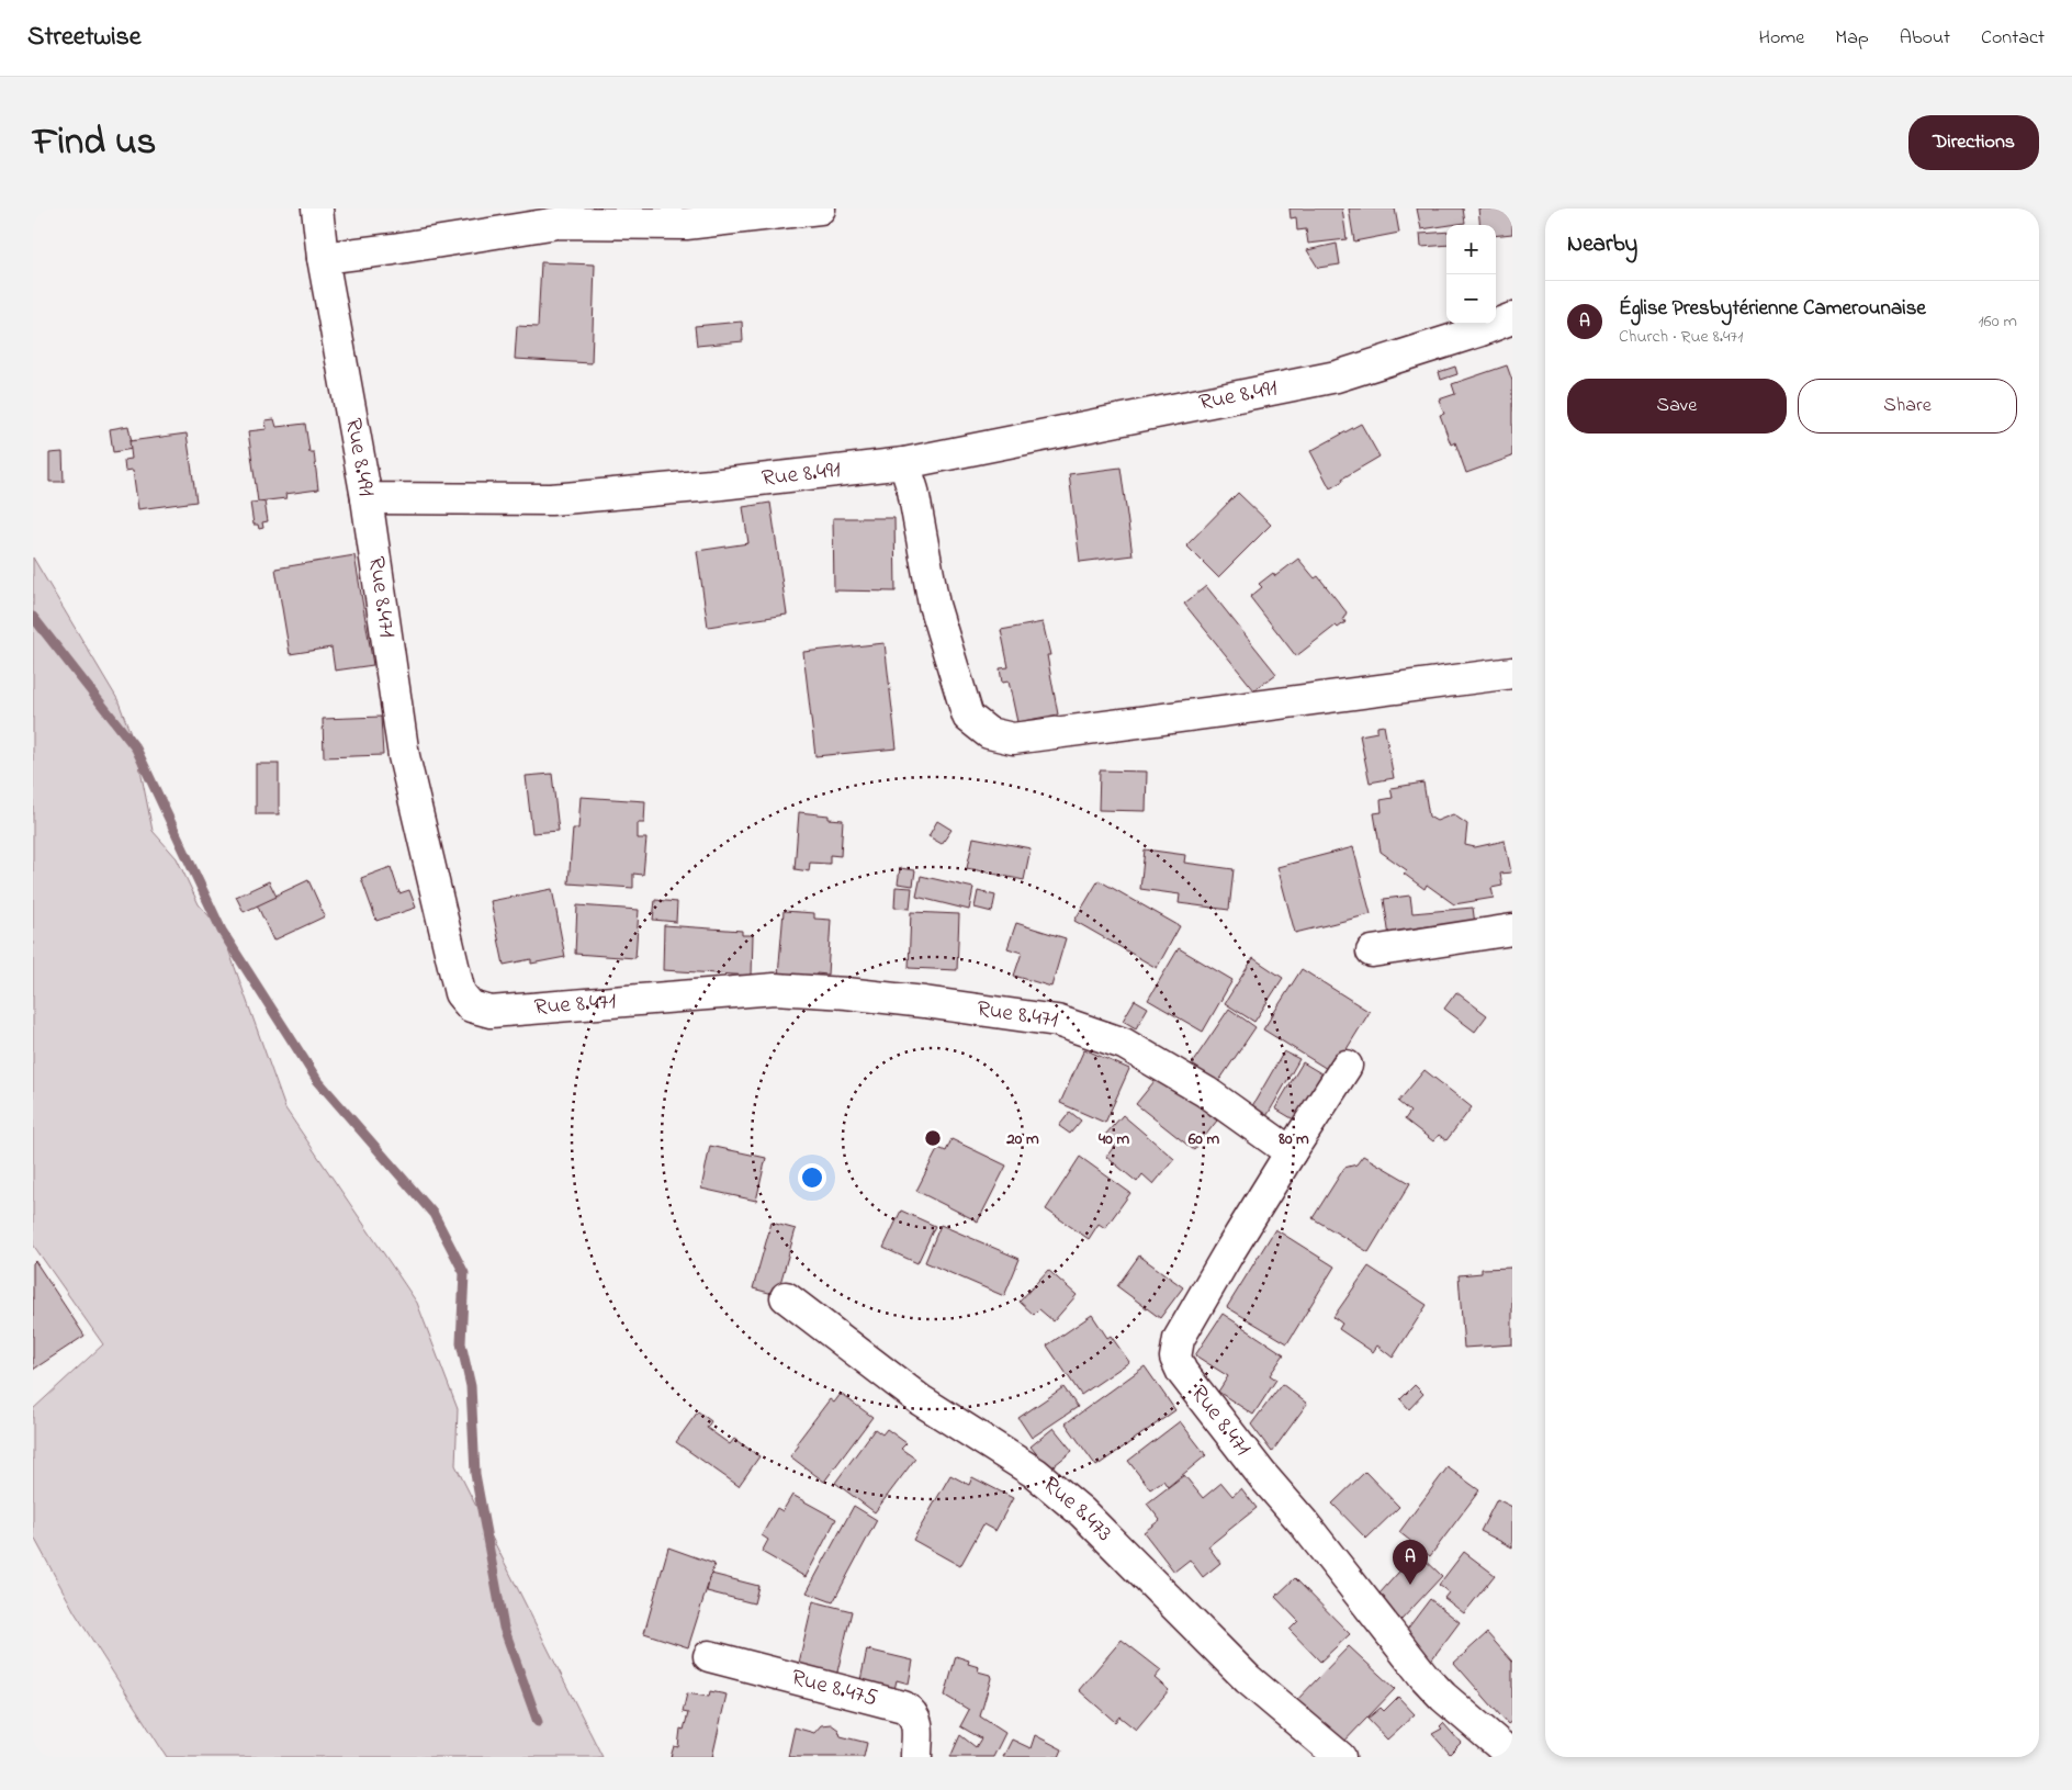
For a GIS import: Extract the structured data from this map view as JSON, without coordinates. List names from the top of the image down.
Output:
{
  "streets": {
    "street": [
      "Rue 8.491",
      "Rue 8.471",
      "Rue 8.473",
      "Rue 8.475"
    ]
  },
  "crossings": [
    ["Rue 8.491", "Rue 8.471"]
  ],
  "page": {
    "header": "Streetwise",
    "nav": [
      "Home",
      "Map",
      "About",
      "Contact"
    ],
    "title": "Find us",
    "buttons": [
      "Directions",
      ["Save", "Share"]
    ],
    "heading": "Nearby",
    "map_buttons": ["+", "−"],
    "list": [
      {
        "mark": "A",
        "name": "Église Presbytérienne Camerounaise",
        "note": "Church · Rue 8.471",
        "value": "160 m"
      }
    ],
    "pins": "A"
  },
  "rings": [
    "20 m",
    "40 m",
    "60 m",
    "80 m"
  ]
}
